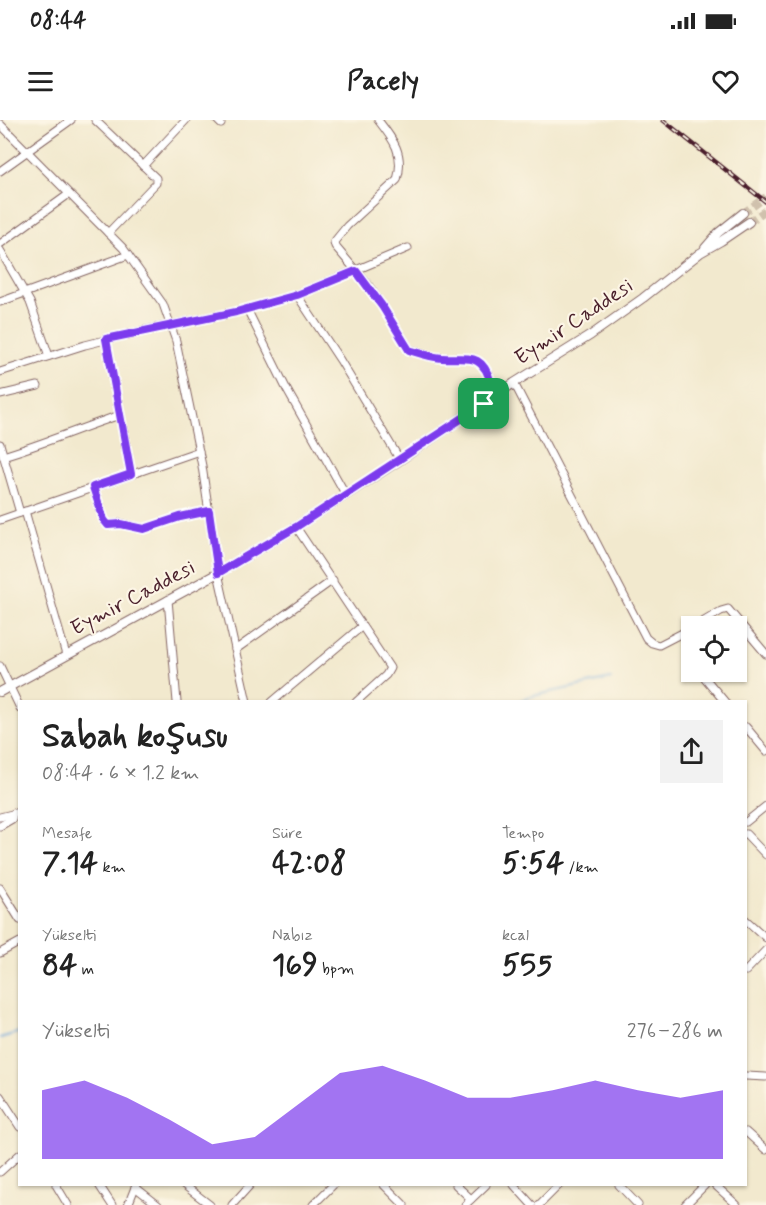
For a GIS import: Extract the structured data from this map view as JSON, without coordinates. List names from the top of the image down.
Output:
{
  "streets": {
    "main road": ["Eymir Caddesi"]
  },
  "page": {
    "status": "08:44",
    "header": "Pacely",
    "heading": ["Sabah koşusu", "08:44 · 6 × 1.2 km"],
    "stats": [
      ["Mesafe", "7.14 km"],
      ["Süre", "42:08"],
      ["Tempo", "5:54 /km"],
      ["Yükselti", "84 m"],
      ["Nabız", "169 bpm"],
      ["kcal", "555"]
    ],
    "chart": ["Yükselti", "276–286 m"]
  }
}
